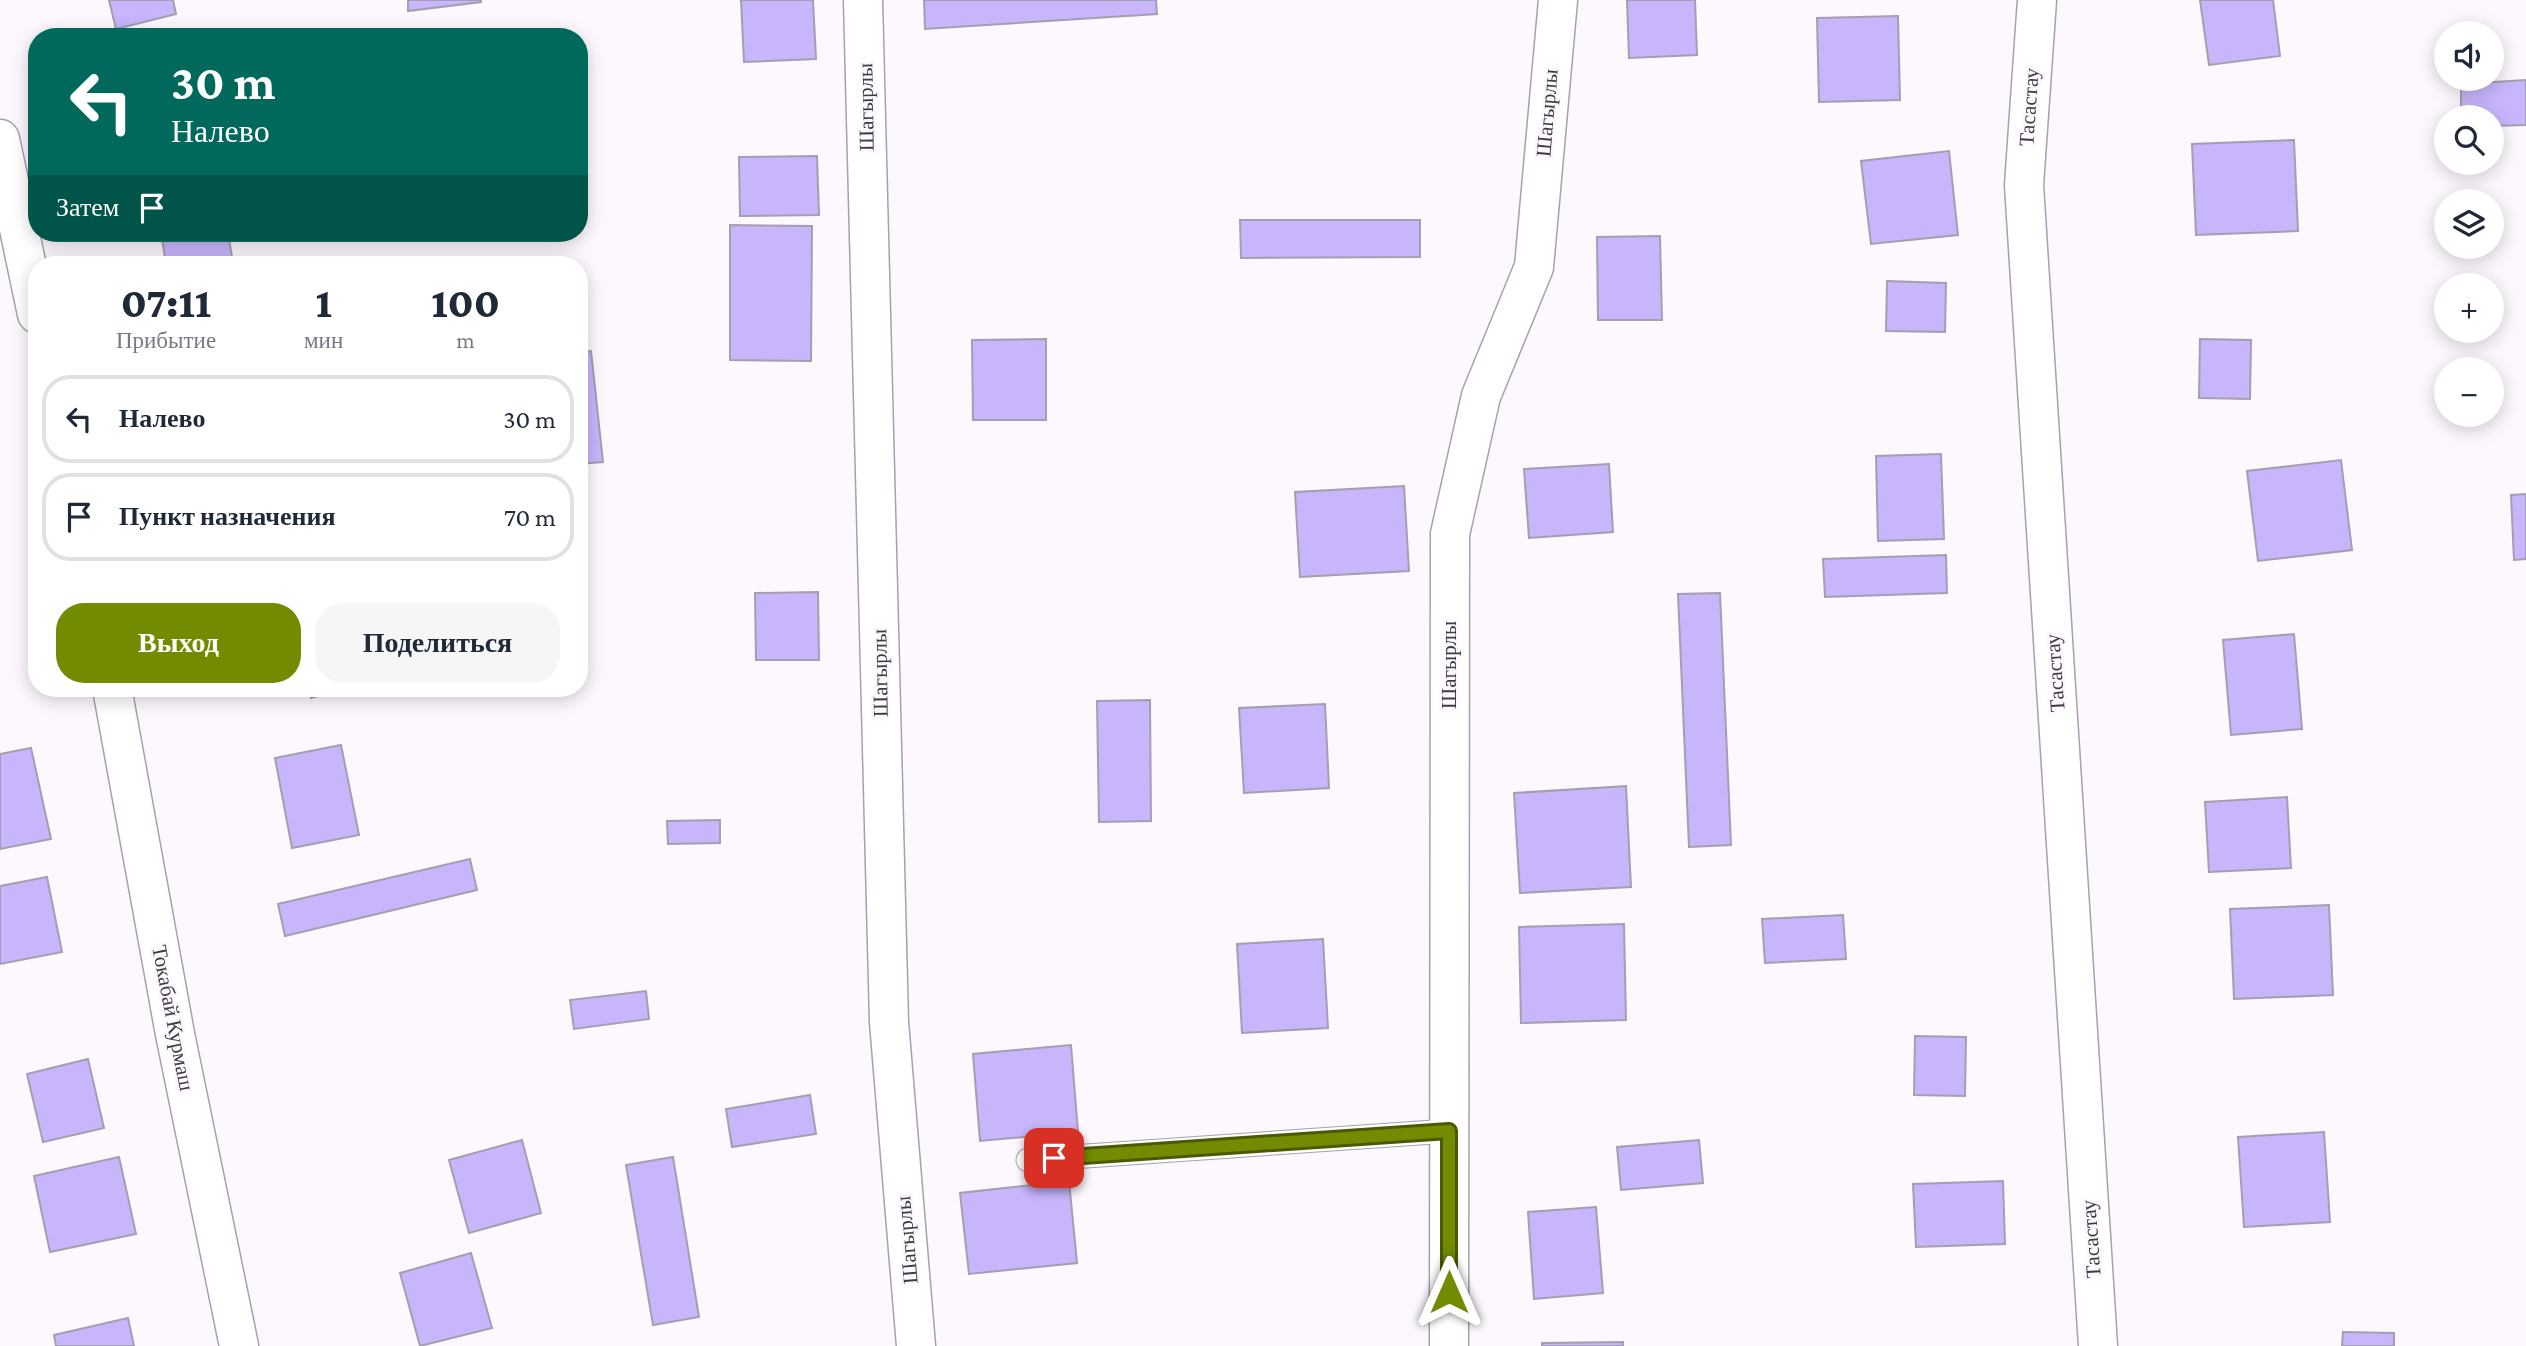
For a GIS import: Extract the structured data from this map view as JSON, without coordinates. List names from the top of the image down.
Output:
{
  "streets": {
    "street": ["Шагырлы", "Тасастау", "Токабай Курмаш"]
  },
  "page": {
    "map_buttons": ["+", "−"],
    "turn": ["30 m", "Налево"],
    "then": "Затем",
    "eta": [
      "07:11",
      "Прибытие",
      "1",
      "мин",
      "100",
      "m"
    ],
    "list": [
      {
        "name": "Налево",
        "value": "30 m"
      },
      {
        "name": "Пункт назначения",
        "value": "70 m"
      }
    ],
    "buttons": ["Выход", "Поделиться"]
  }
}
